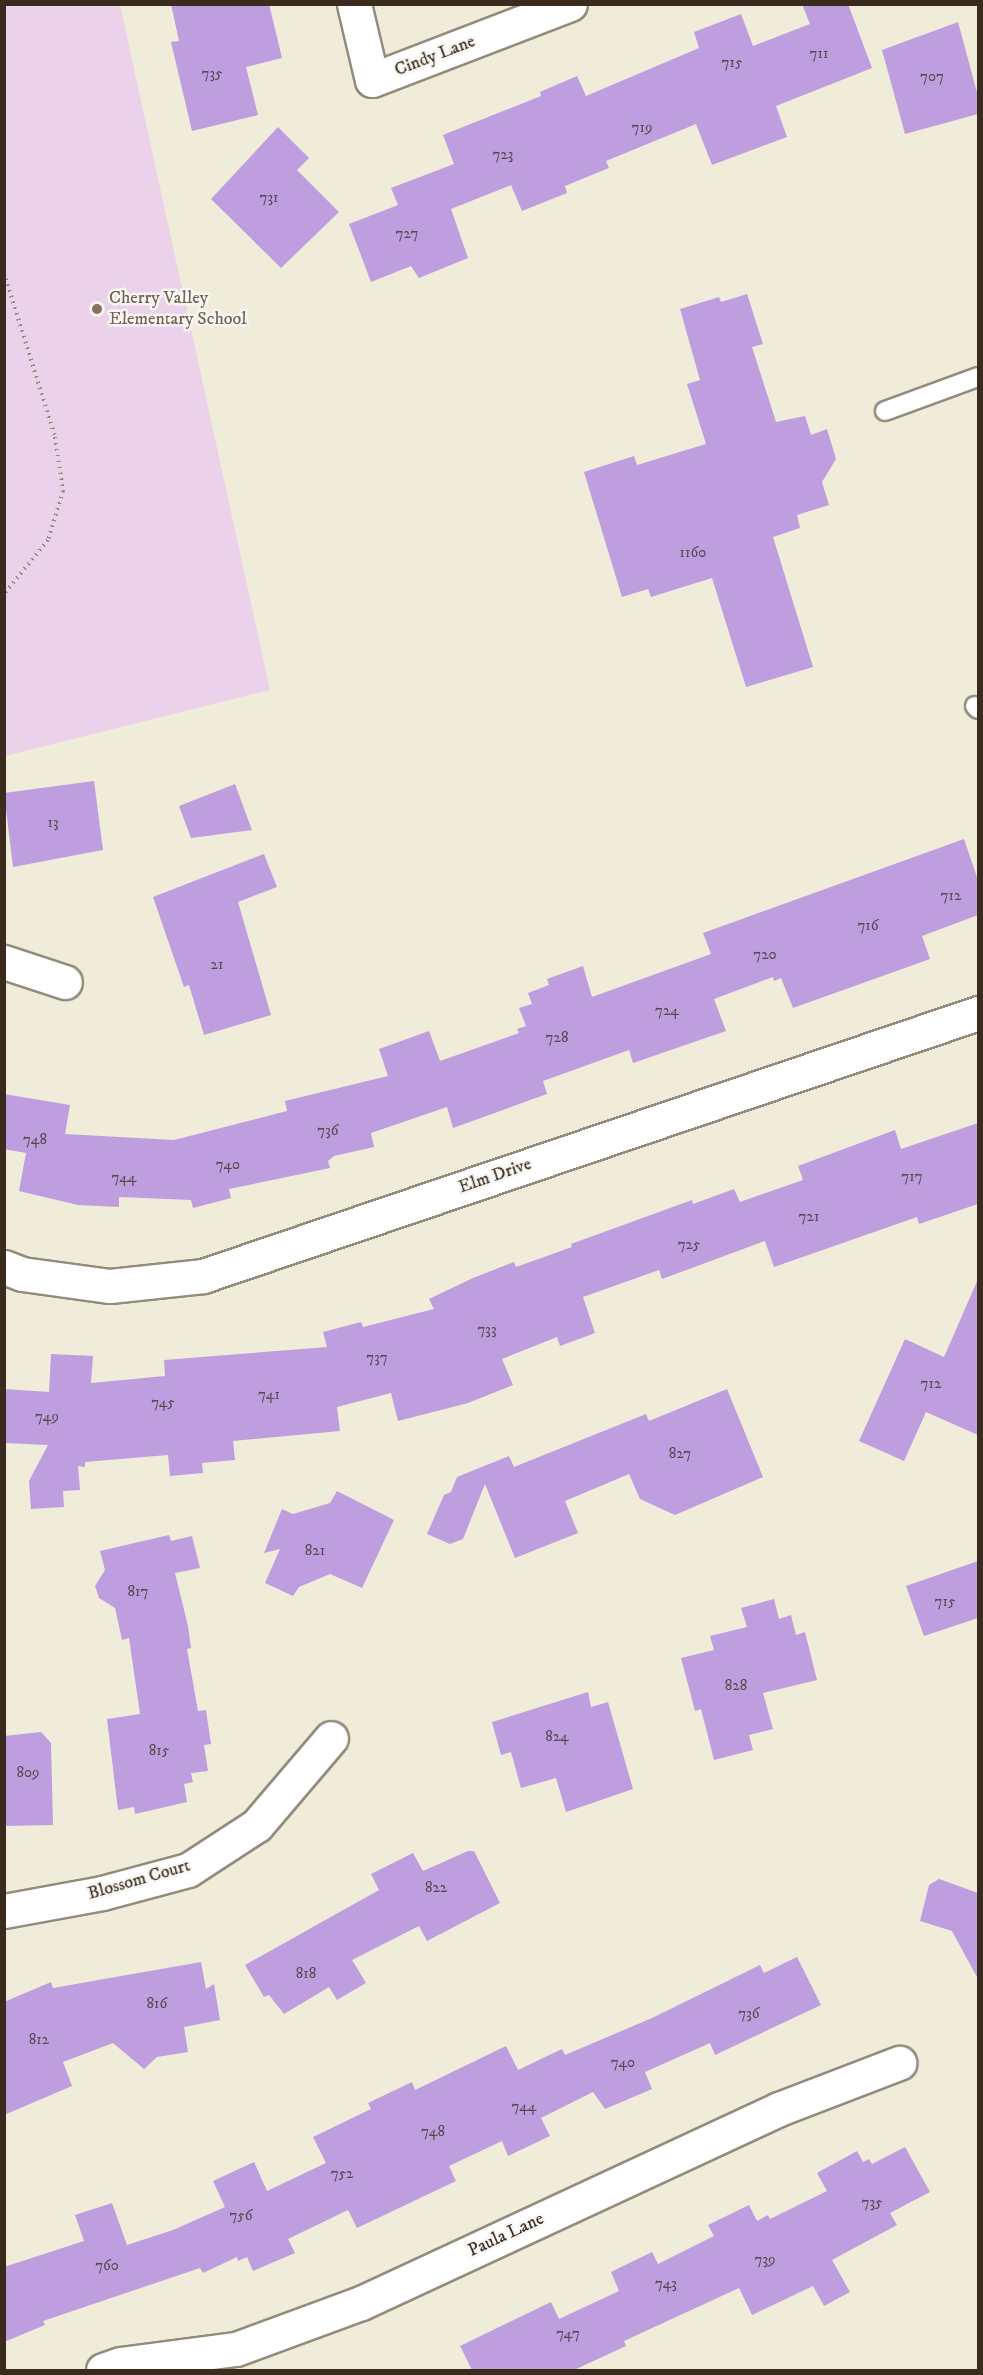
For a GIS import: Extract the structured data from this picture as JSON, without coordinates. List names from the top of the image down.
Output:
{
  "streets": {
    "street": [
      "Cindy Lane",
      "Elm Drive",
      "Blossom Court",
      "Paula Lane"
    ]
  },
  "places": ["Cherry Valley Elementary School"],
  "house_numbers": [
    "711",
    "715",
    "735",
    "707",
    "719",
    "723",
    "731",
    "727",
    "1160",
    "13",
    "712",
    "716",
    "720",
    "21",
    "724",
    "728",
    "736",
    "748",
    "740",
    "717",
    "744",
    "721",
    "725",
    "733",
    "737",
    "712",
    "741",
    "745",
    "749",
    "827",
    "821",
    "817",
    "715",
    "828",
    "824",
    "815",
    "809",
    "822",
    "818",
    "816",
    "736",
    "812",
    "740",
    "744",
    "748",
    "752",
    "735",
    "756",
    "739",
    "760",
    "743",
    "747"
  ]
}
